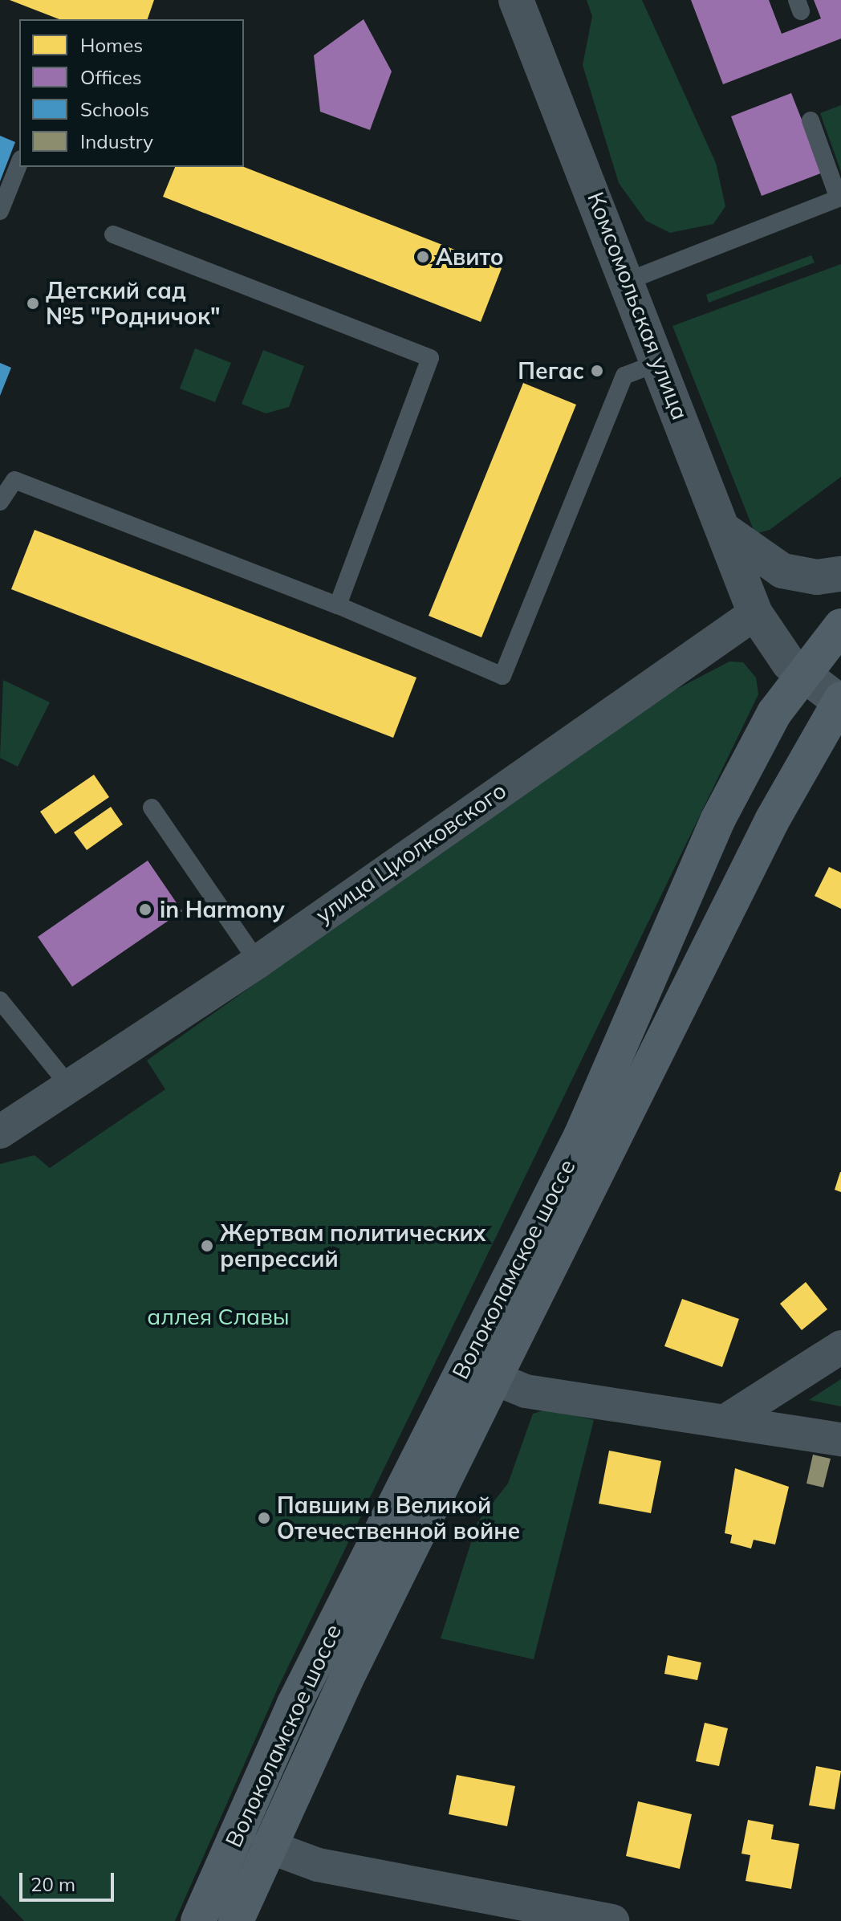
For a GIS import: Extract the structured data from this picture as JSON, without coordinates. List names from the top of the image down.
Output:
{
  "streets": {
    "main road": ["Волоколамское шоссе"],
    "street": ["Комсомольская улица", "улица Циолковского"]
  },
  "crossings": [
    ["Комсомольская улица", "улица Циолковского"],
    ["Комсомольская улица", "Волоколамское шоссе"]
  ],
  "parks": ["аллея Славы"],
  "places": [
    "Авито",
    "Детский сад №5 \"Родничок\"",
    "Пегас",
    "in Harmony",
    "Жертвам политических репрессий",
    "Павшим в Великой Отечественной войне"
  ],
  "legend": [
    "Homes",
    "Offices",
    "Schools",
    "Industry"
  ],
  "scale_bar": "20 m"
}
